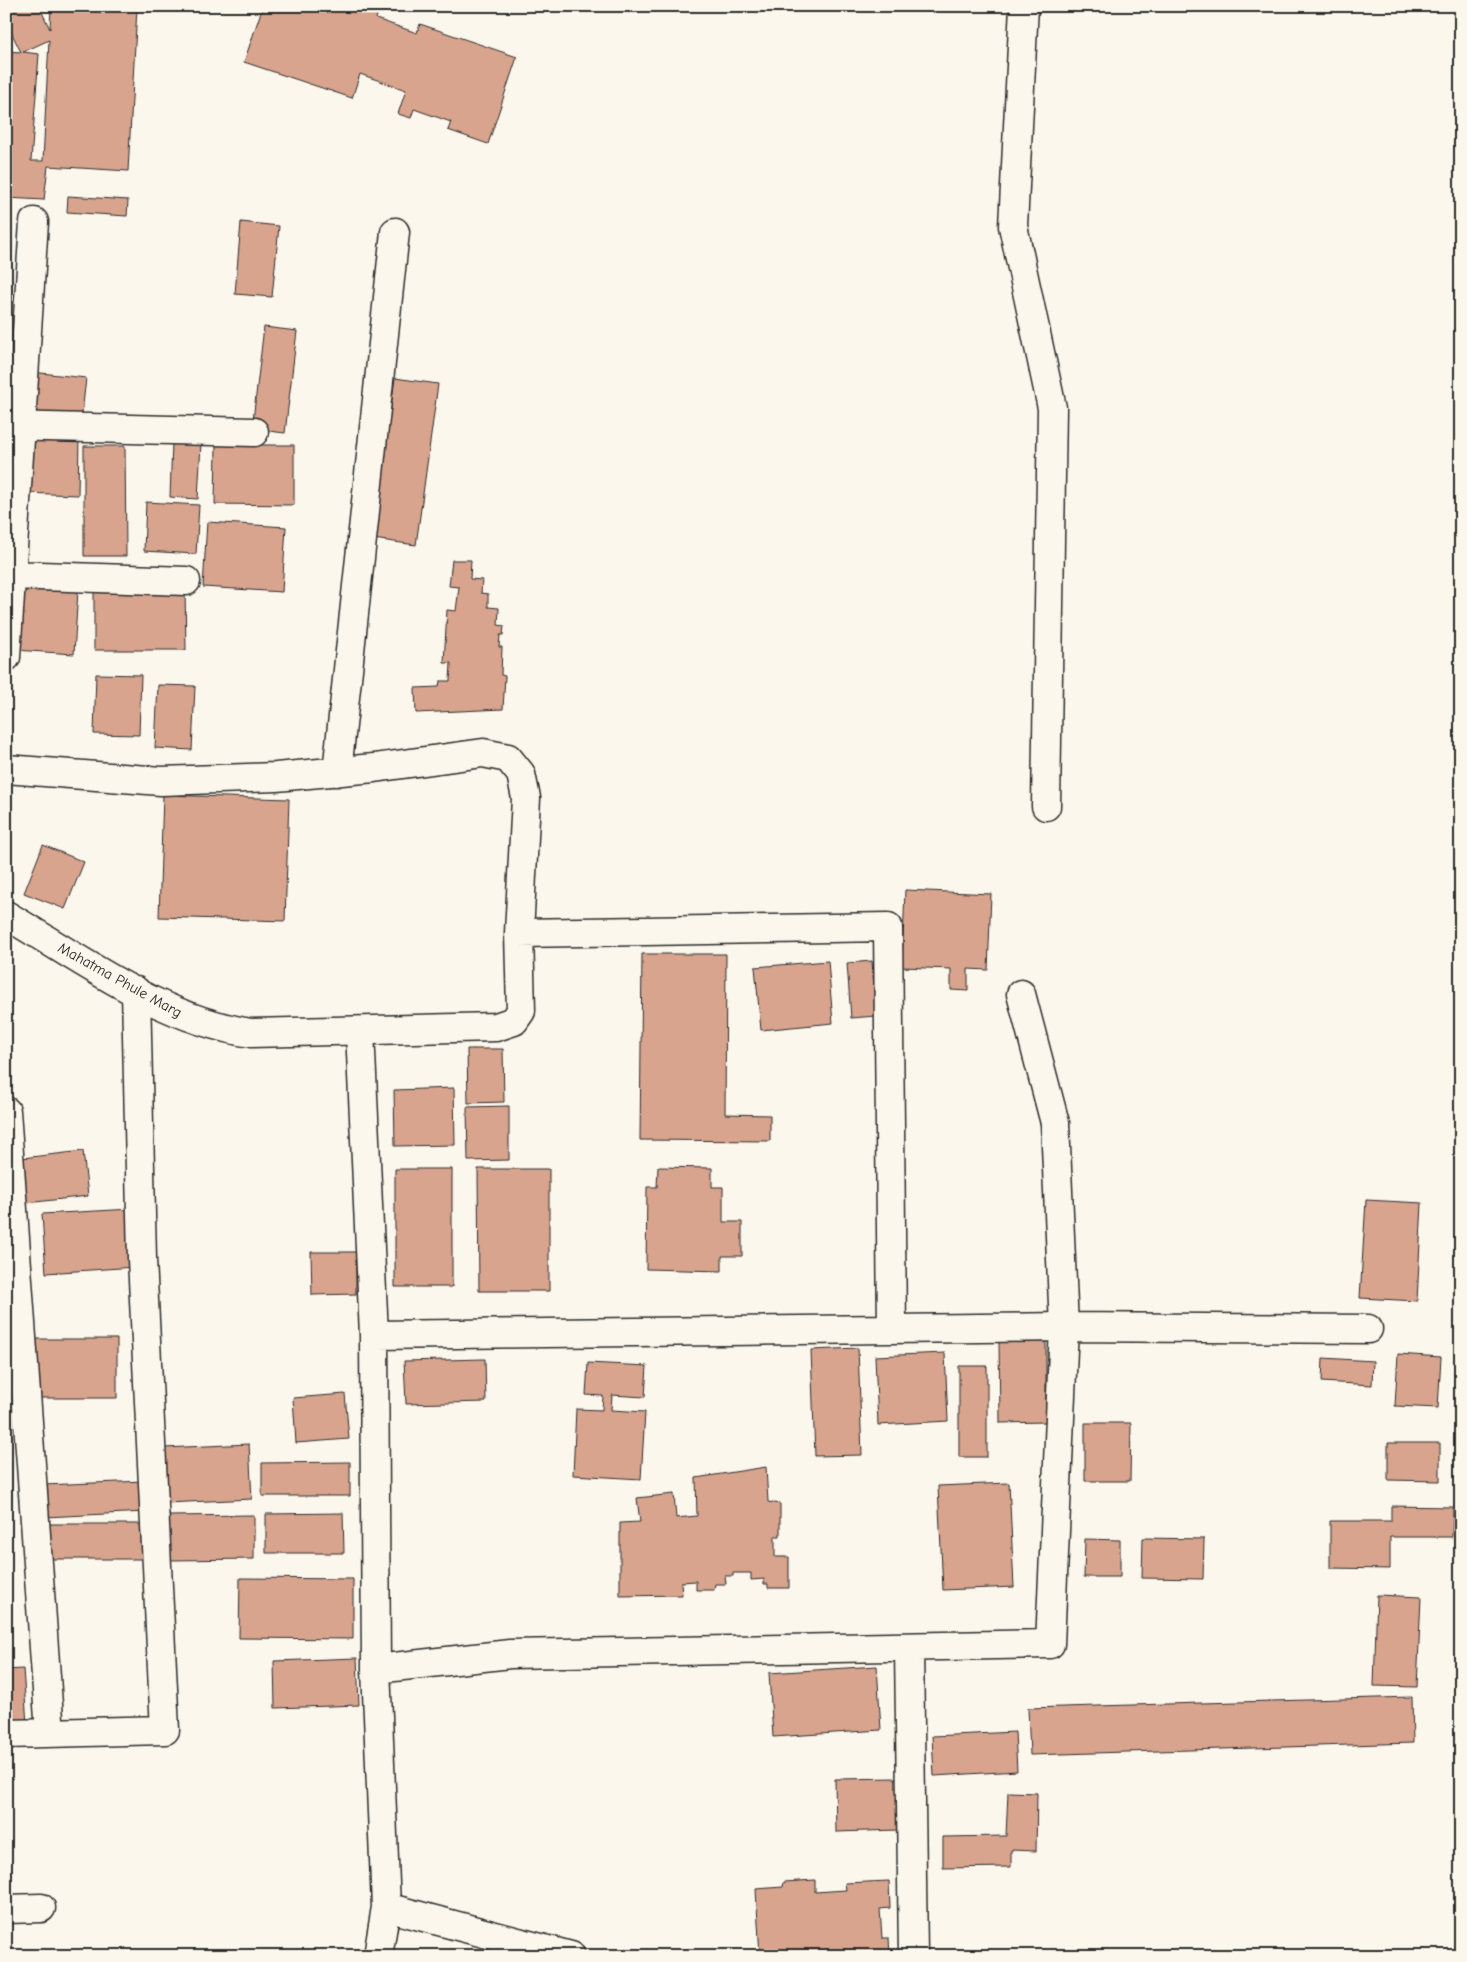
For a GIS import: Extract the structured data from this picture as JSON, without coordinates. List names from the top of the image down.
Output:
{
  "streets": {
    "street": ["Mahatma Phule Marg"]
  }
}
